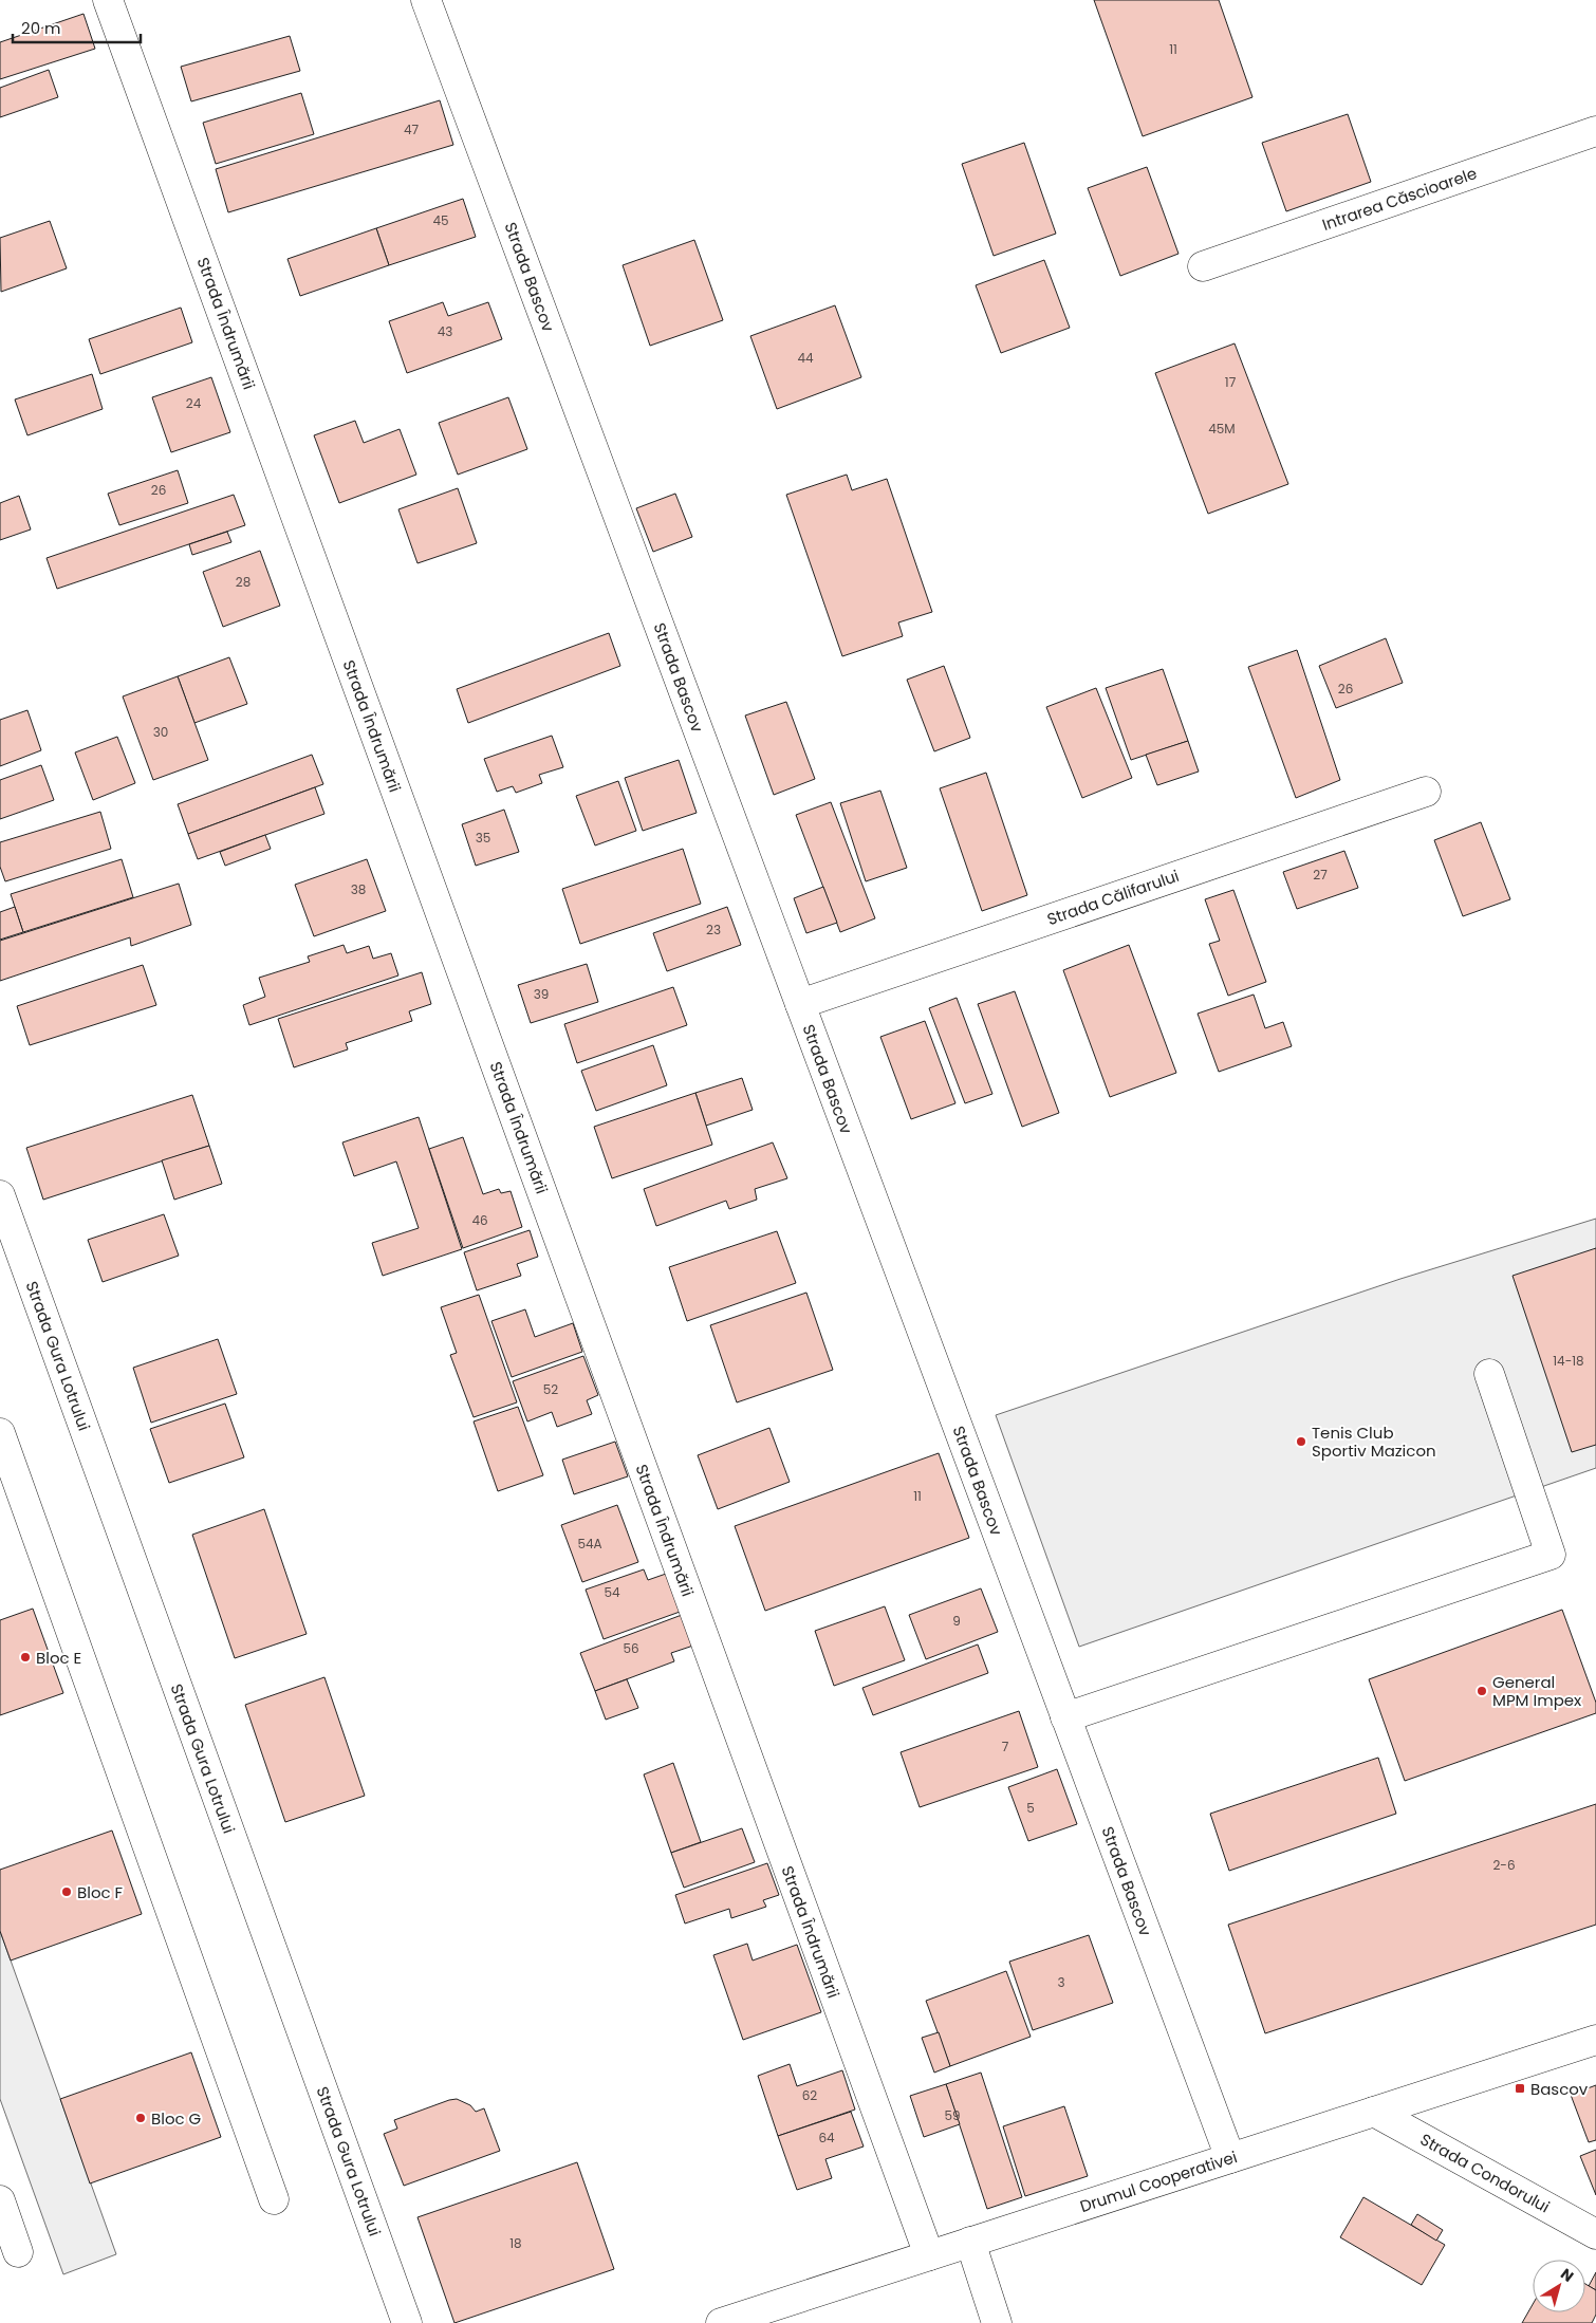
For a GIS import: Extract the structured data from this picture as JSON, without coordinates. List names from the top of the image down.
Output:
{
  "streets": {
    "street": [
      "Intrarea Căscioarele",
      "Strada Bascov",
      "Strada Îndrumării",
      "Strada Călifarului",
      "Strada Gura Lotrului",
      "Strada Condorului",
      "Drumul Cooperativei"
    ]
  },
  "crossings": [
    ["Strada Bascov", "Strada Călifarului"],
    ["Strada Bascov", "Drumul Cooperativei"],
    ["Strada Îndrumării", "Drumul Cooperativei"],
    ["Strada Condorului", "Drumul Cooperativei"]
  ],
  "places": {
    "other": [
      "Tenis Club Sportiv Mazicon",
      "Bloc E",
      "General MPM Impex",
      "Bloc F",
      "Bloc G"
    ],
    "transit": ["Bascov"]
  },
  "house_numbers": [
    "11",
    "47",
    "45",
    "43",
    "44",
    "17",
    "24",
    "45M",
    "26",
    "28",
    "26",
    "30",
    "35",
    "27",
    "38",
    "23",
    "39",
    "46",
    "14-18",
    "52",
    "11",
    "54A",
    "54",
    "9",
    "56",
    "7",
    "5",
    "2-6",
    "3",
    "62",
    "59",
    "64",
    "18"
  ],
  "scale_bar": "20 m",
  "north": "top right"
}
